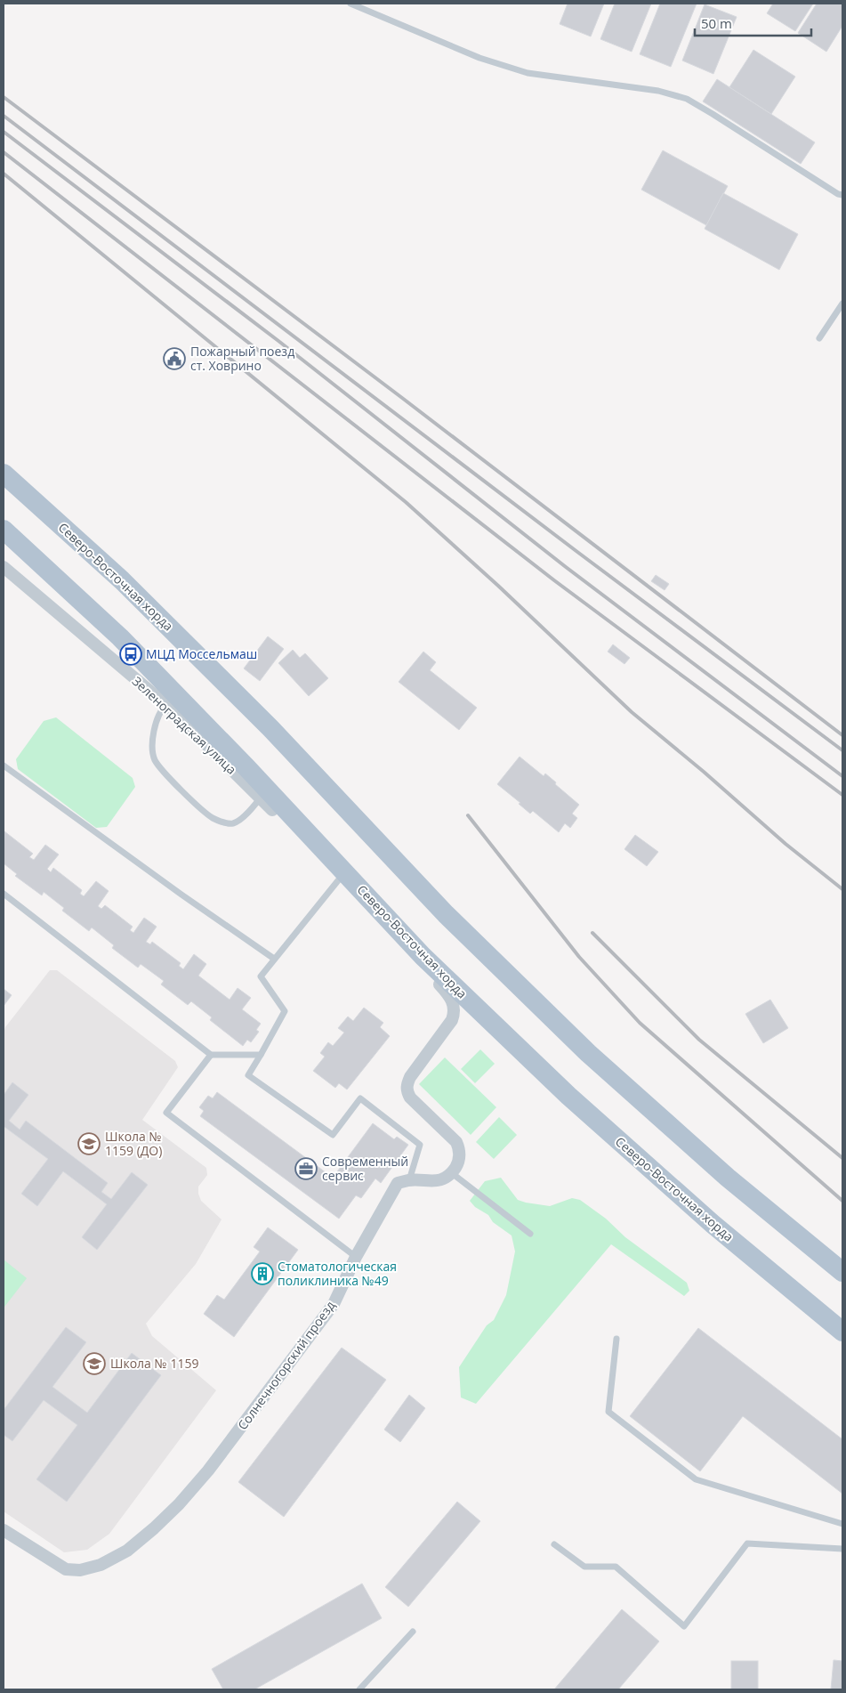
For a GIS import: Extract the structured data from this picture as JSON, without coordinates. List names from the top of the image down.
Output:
{
  "streets": {
    "main road": ["Северо-Восточная хорда"],
    "street": ["Зеленоградская улица", "Солнечногорский проезд"]
  },
  "places": {
    "public building": ["Пожарный поезд ст. Ховрино"],
    "bus stop": ["МЦД Моссельмаш"],
    "school or university": ["Школа № 1159 (ДО)", "Школа № 1159"],
    "office": ["Современный сервис"],
    "building": ["Стоматологическая поликлиника №49"]
  },
  "scale_bar": "50 m"
}
